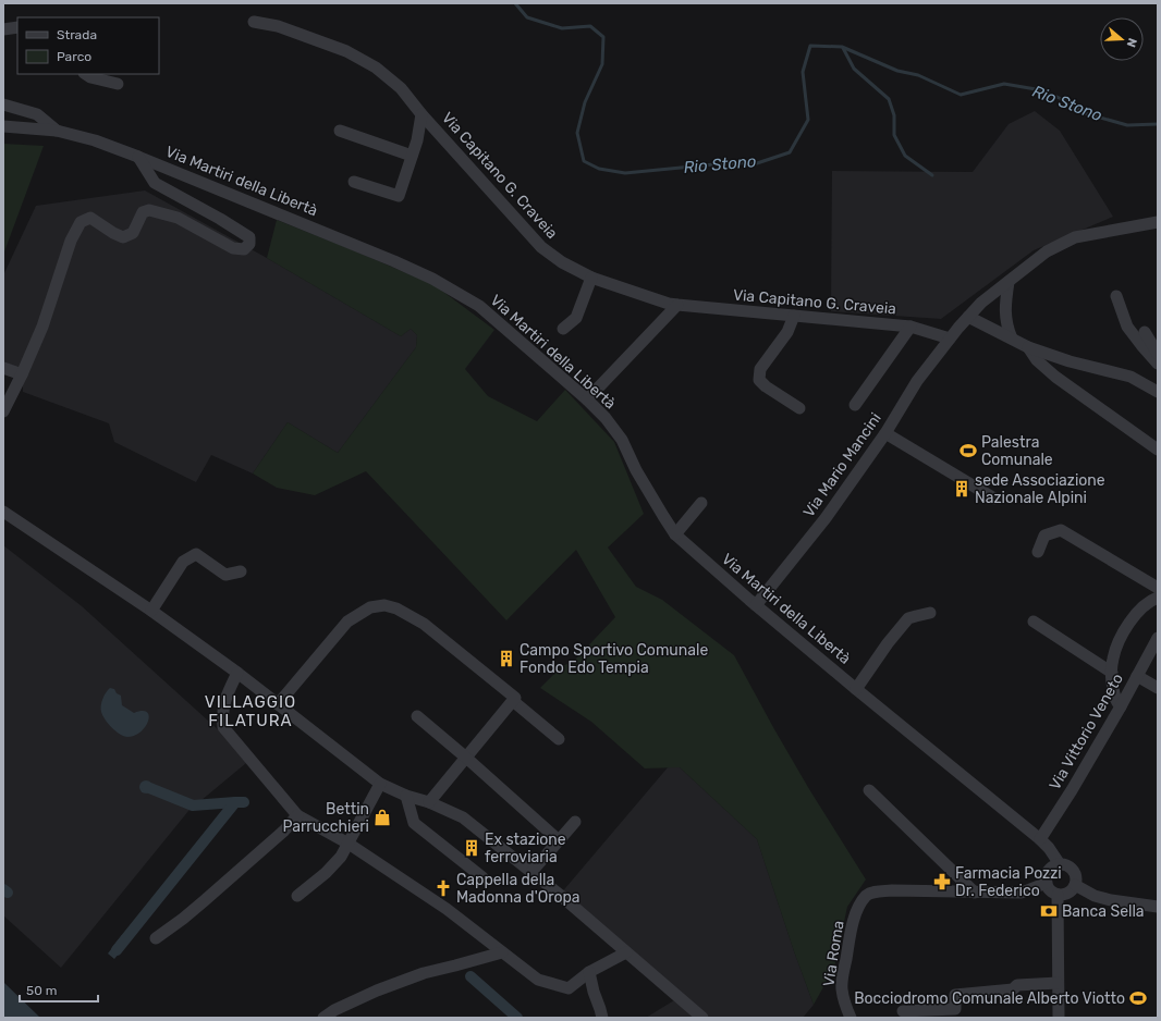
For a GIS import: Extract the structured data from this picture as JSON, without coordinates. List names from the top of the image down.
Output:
{
  "streets": {
    "street": [
      "Via Capitano G. Craveia",
      "Via Martiri della Libertà",
      "Via Mario Mancini",
      "Via Vittorio Veneto",
      "Via Roma"
    ]
  },
  "crossings": [
    ["Via Capitano G. Craveia", "Via Mario Mancini"],
    ["Via Martiri della Libertà", "Via Mario Mancini"],
    ["Via Martiri della Libertà", "Via Vittorio Veneto"],
    ["Via Martiri della Libertà", "Via Roma"]
  ],
  "districts": ["VILLAGGIO FILATURA"],
  "water": ["Rio Stono"],
  "places": {
    "sports": ["Palestra Comunale", "Bocciodromo Comunale Alberto Viotto"],
    "building": ["sede Associazione Nazionale Alpini", "Campo Sportivo Comunale Fondo Edo Tempia", "Ex stazione ferroviaria"],
    "shop": ["Bettin Parrucchieri"],
    "pharmacy": ["Farmacia Pozzi Dr. Federico"],
    "church": ["Cappella della Madonna d'Oropa"],
    "bank": ["Banca Sella"]
  },
  "legend": ["Strada", "Parco"],
  "scale_bar": "50 m",
  "north": "right"
}
